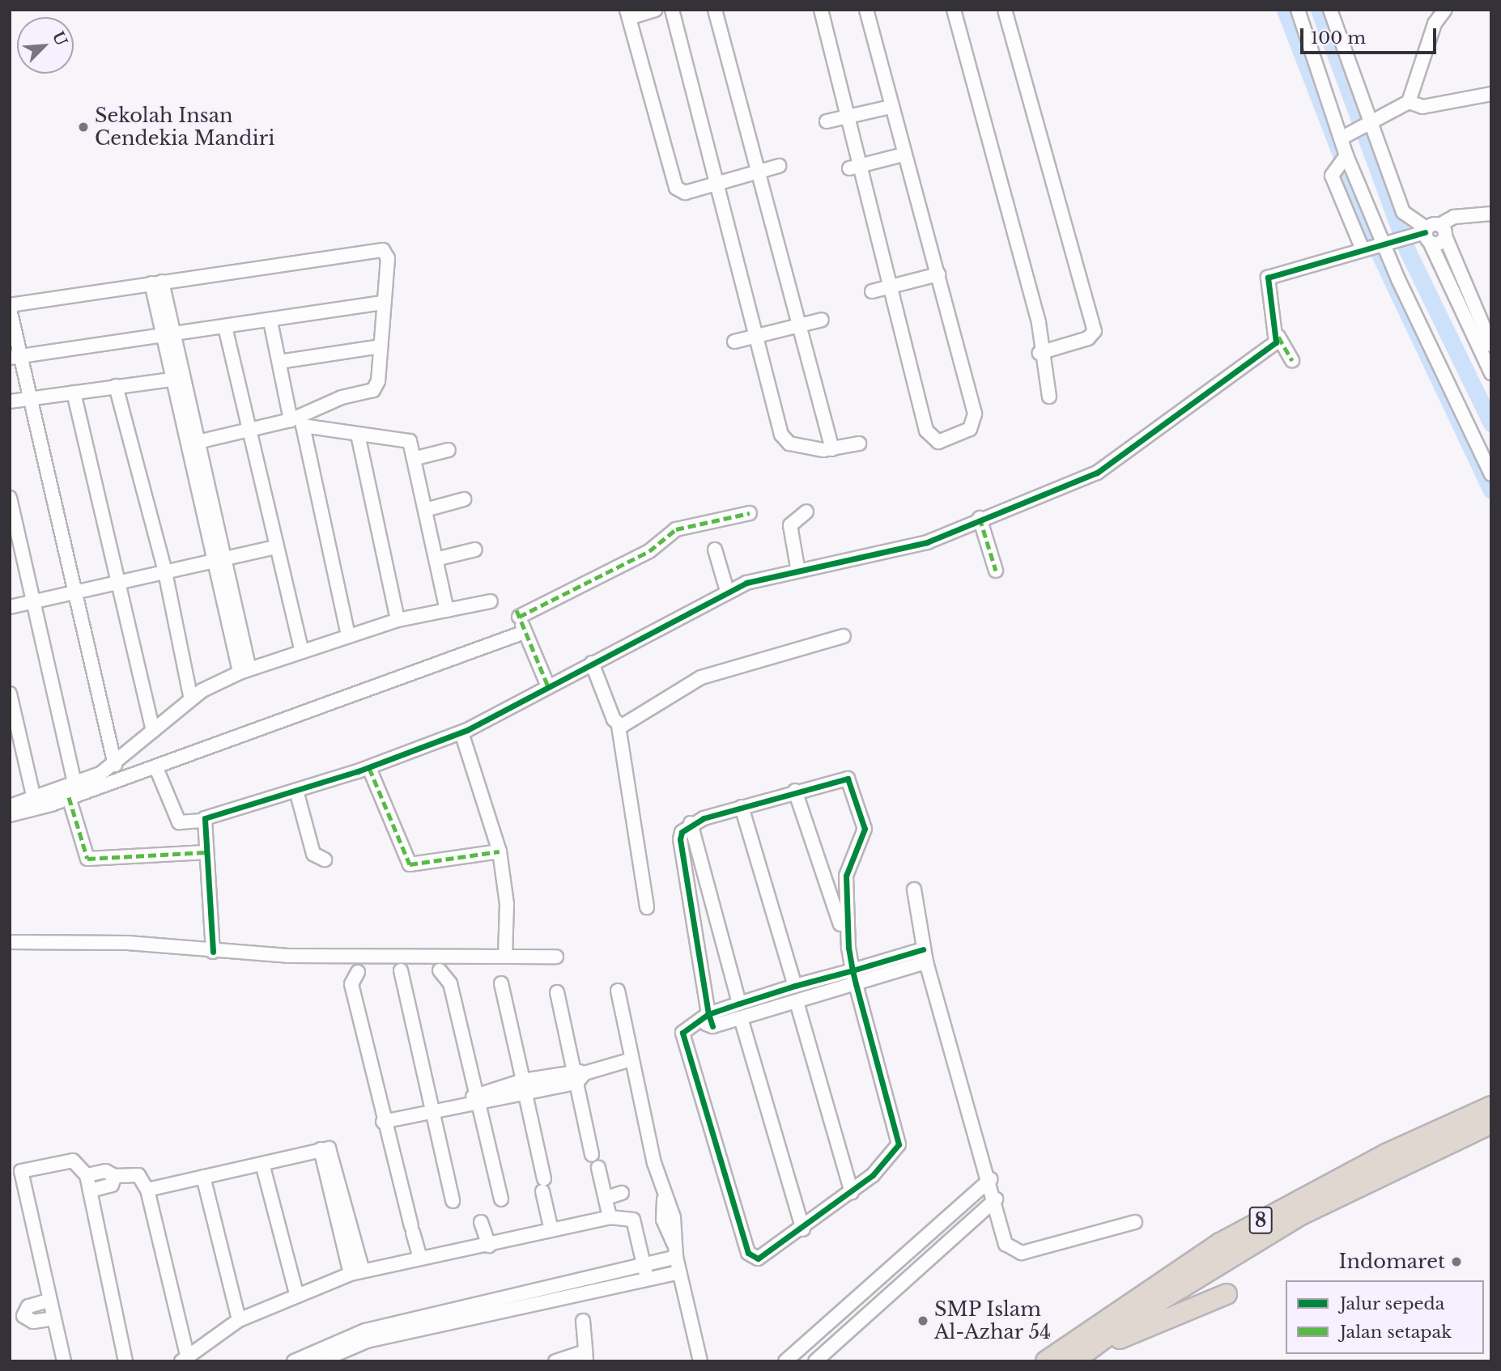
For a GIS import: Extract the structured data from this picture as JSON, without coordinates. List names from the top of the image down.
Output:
{
  "streets": {
    "highway": ["8"]
  },
  "places": ["Sekolah Insan Cendekia Mandiri", "Indomaret", "SMP Islam Al-Azhar 54"],
  "legend": ["Jalur sepeda", "Jalan setapak"],
  "scale_bar": "100 m",
  "north": "top right"
}
